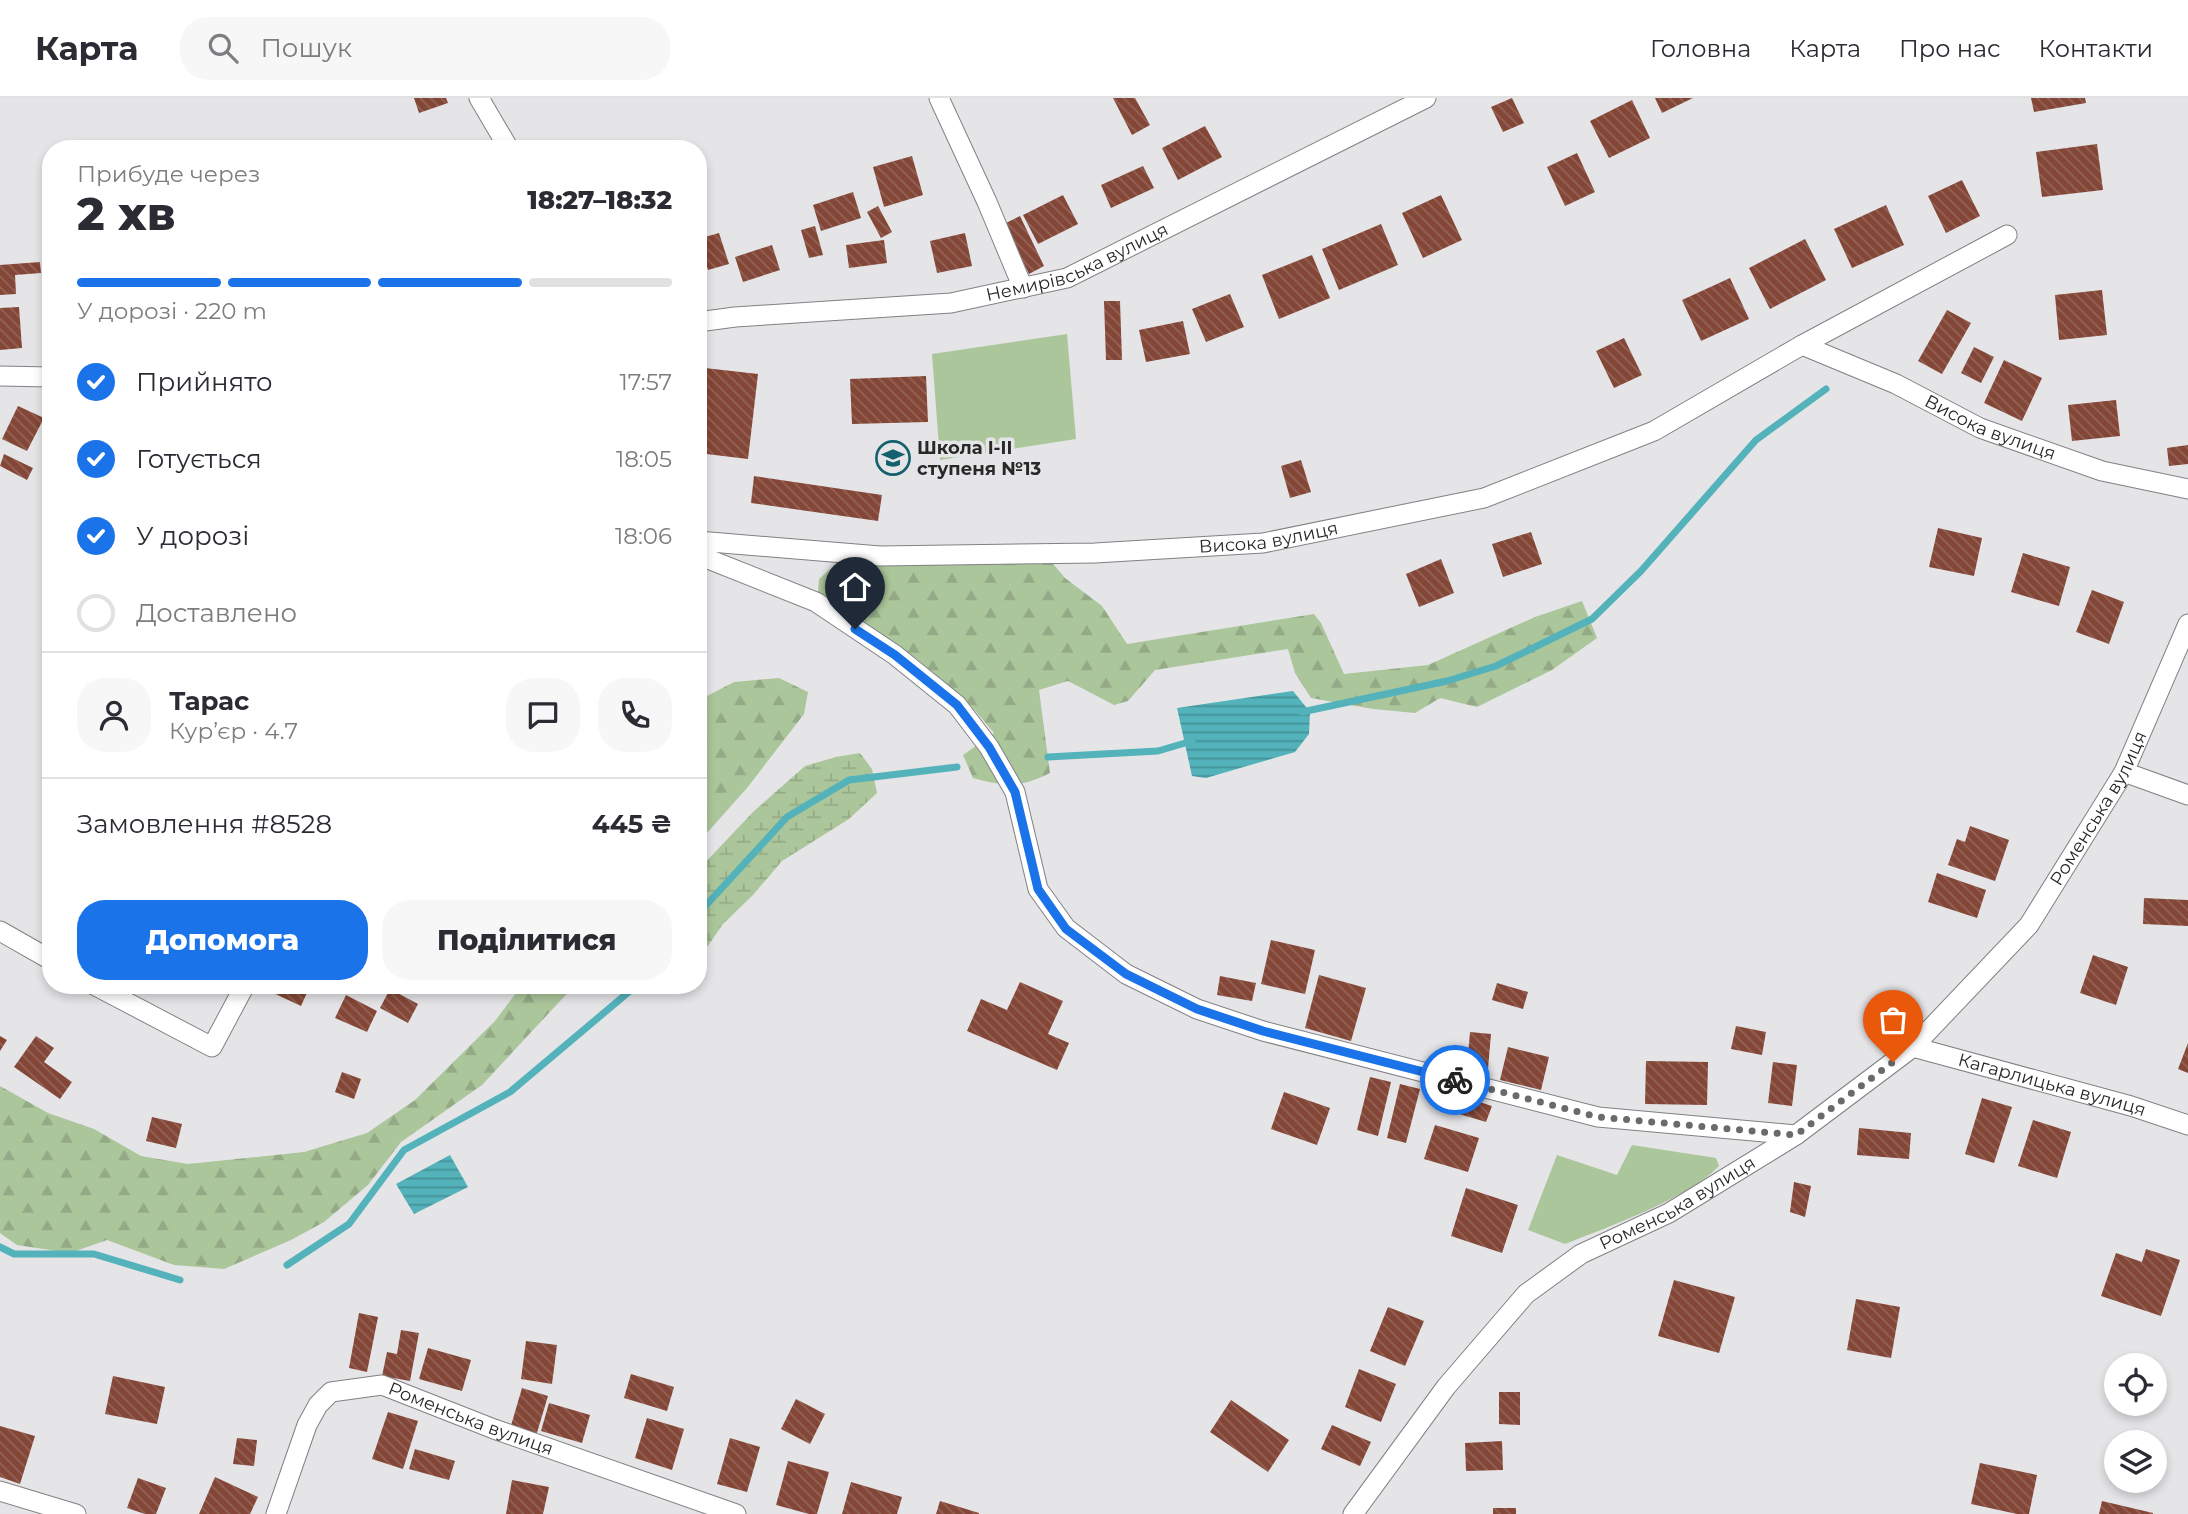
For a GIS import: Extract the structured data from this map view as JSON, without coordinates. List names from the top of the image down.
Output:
{
  "streets": {
    "street": [
      "Немирівська вулиця",
      "Висока вулиця",
      "Роменська вулиця",
      "Кагарлицька вулиця"
    ]
  },
  "crossings": [
    ["Роменська вулиця", "Кагарлицька вулиця"]
  ],
  "places": {
    "school or university": ["Школа I-II ступеня №13"]
  },
  "page": {
    "header": "Карта",
    "search": "Пошук",
    "nav": [
      "Головна",
      "Карта",
      "Про нас",
      "Контакти"
    ],
    "heading": ["2 хв", "Прибуде через", "18:27–18:32"],
    "panel": [
      "Тарас",
      "Кур’єр · 4.7",
      "Замовлення #8528",
      "445 ₴"
    ],
    "bar": "У дорозі · 220 m",
    "list": [
      ["Прийнято", "17:57"],
      ["Готується", "18:05"],
      ["У дорозі", "18:06"],
      "Доставлено"
    ],
    "buttons": ["Допомога", "Поділитися"]
  }
}
